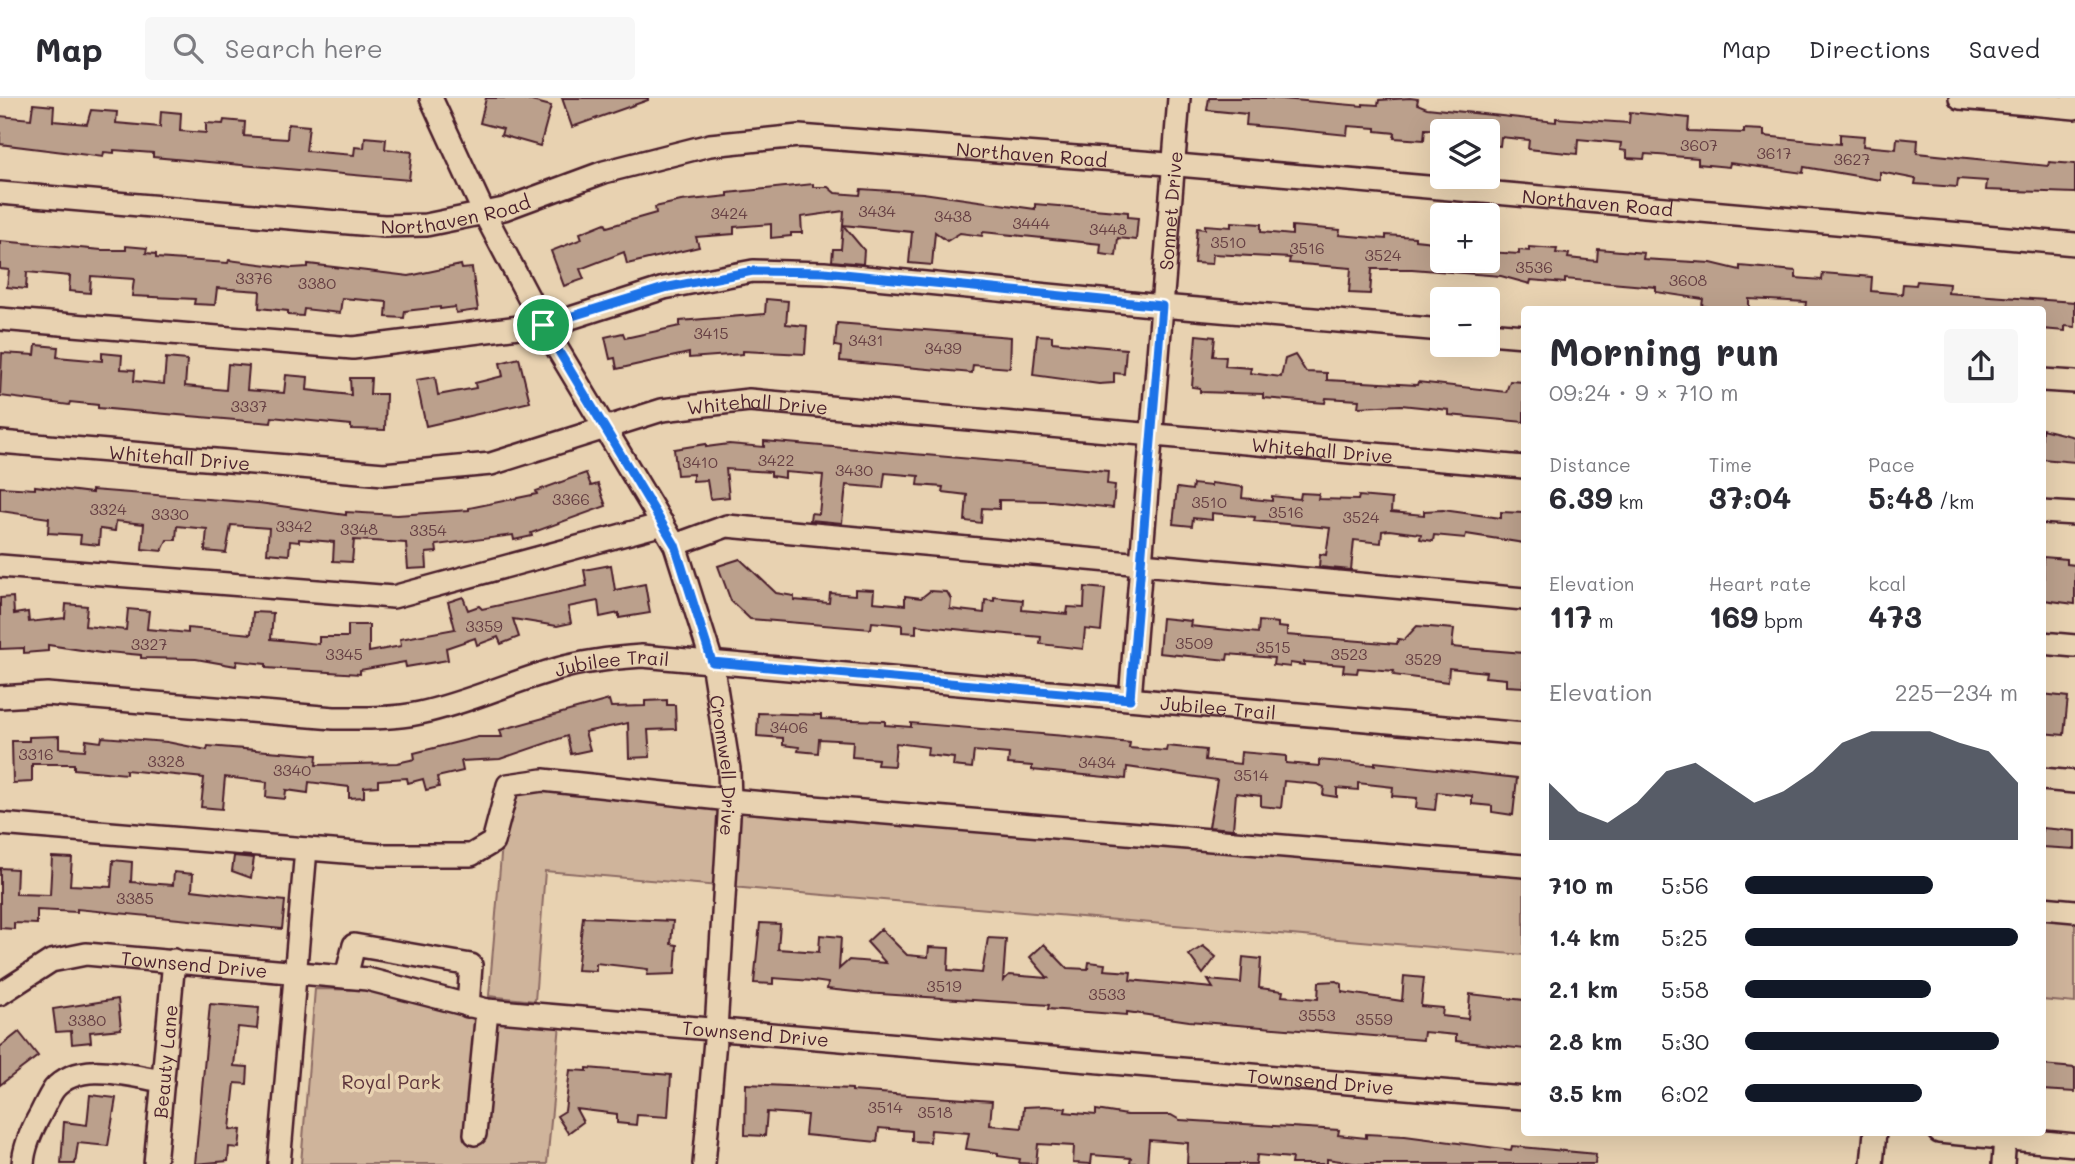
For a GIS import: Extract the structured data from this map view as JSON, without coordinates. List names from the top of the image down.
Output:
{
  "streets": {
    "street": [
      "Northaven Road",
      "Sonnet Drive",
      "Whitehall Drive",
      "Jubilee Trail",
      "Cromwell Drive",
      "Townsend Drive",
      "Beauty Lane"
    ]
  },
  "crossings": [
    ["Northaven Road", "Sonnet Drive"],
    ["Northaven Road", "Cromwell Drive"],
    ["Sonnet Drive", "Whitehall Drive"],
    ["Sonnet Drive", "Jubilee Trail"],
    ["Whitehall Drive", "Cromwell Drive"],
    ["Jubilee Trail", "Cromwell Drive"],
    ["Cromwell Drive", "Townsend Drive"],
    ["Townsend Drive", "Beauty Lane"]
  ],
  "parks": ["Royal Park"],
  "house_numbers": [
    "3607",
    "3617",
    "3627",
    "3434",
    "3424",
    "3438",
    "3444",
    "3448",
    "3510",
    "3516",
    "3524",
    "3536",
    "3376",
    "3608",
    "3380",
    "3415",
    "3431",
    "3439",
    "3337",
    "3422",
    "3410",
    "3430",
    "3366",
    "3510",
    "3324",
    "3516",
    "3330",
    "3524",
    "3342",
    "3348",
    "3354",
    "3359",
    "3509",
    "3327",
    "3515",
    "3345",
    "3523",
    "3529",
    "3406",
    "3316",
    "3328",
    "3434",
    "3340",
    "3514",
    "3385",
    "3519",
    "3533",
    "3553",
    "3559",
    "3380",
    "3514",
    "3518"
  ],
  "page": {
    "header": "Map",
    "search": "Search here",
    "nav": ["Map", "Directions", "Saved"],
    "map_buttons": ["+", "−"],
    "heading": ["Morning run", "09:24 · 9 × 710 m"],
    "stats": [
      ["Distance", "6.39 km"],
      ["Time", "37:04"],
      ["Pace", "5:48 /km"],
      ["Elevation", "117 m"],
      ["Heart rate", "169 bpm"],
      ["kcal", "473"]
    ],
    "chart": ["Elevation", "225–234 m"],
    "list": [
      {
        "name": "710 m",
        "note": "5:56"
      },
      {
        "name": "1.4 km",
        "note": "5:25"
      },
      {
        "name": "2.1 km",
        "note": "5:58"
      },
      {
        "name": "2.8 km",
        "note": "5:30"
      },
      {
        "name": "3.5 km",
        "note": "6:02"
      }
    ]
  }
}
